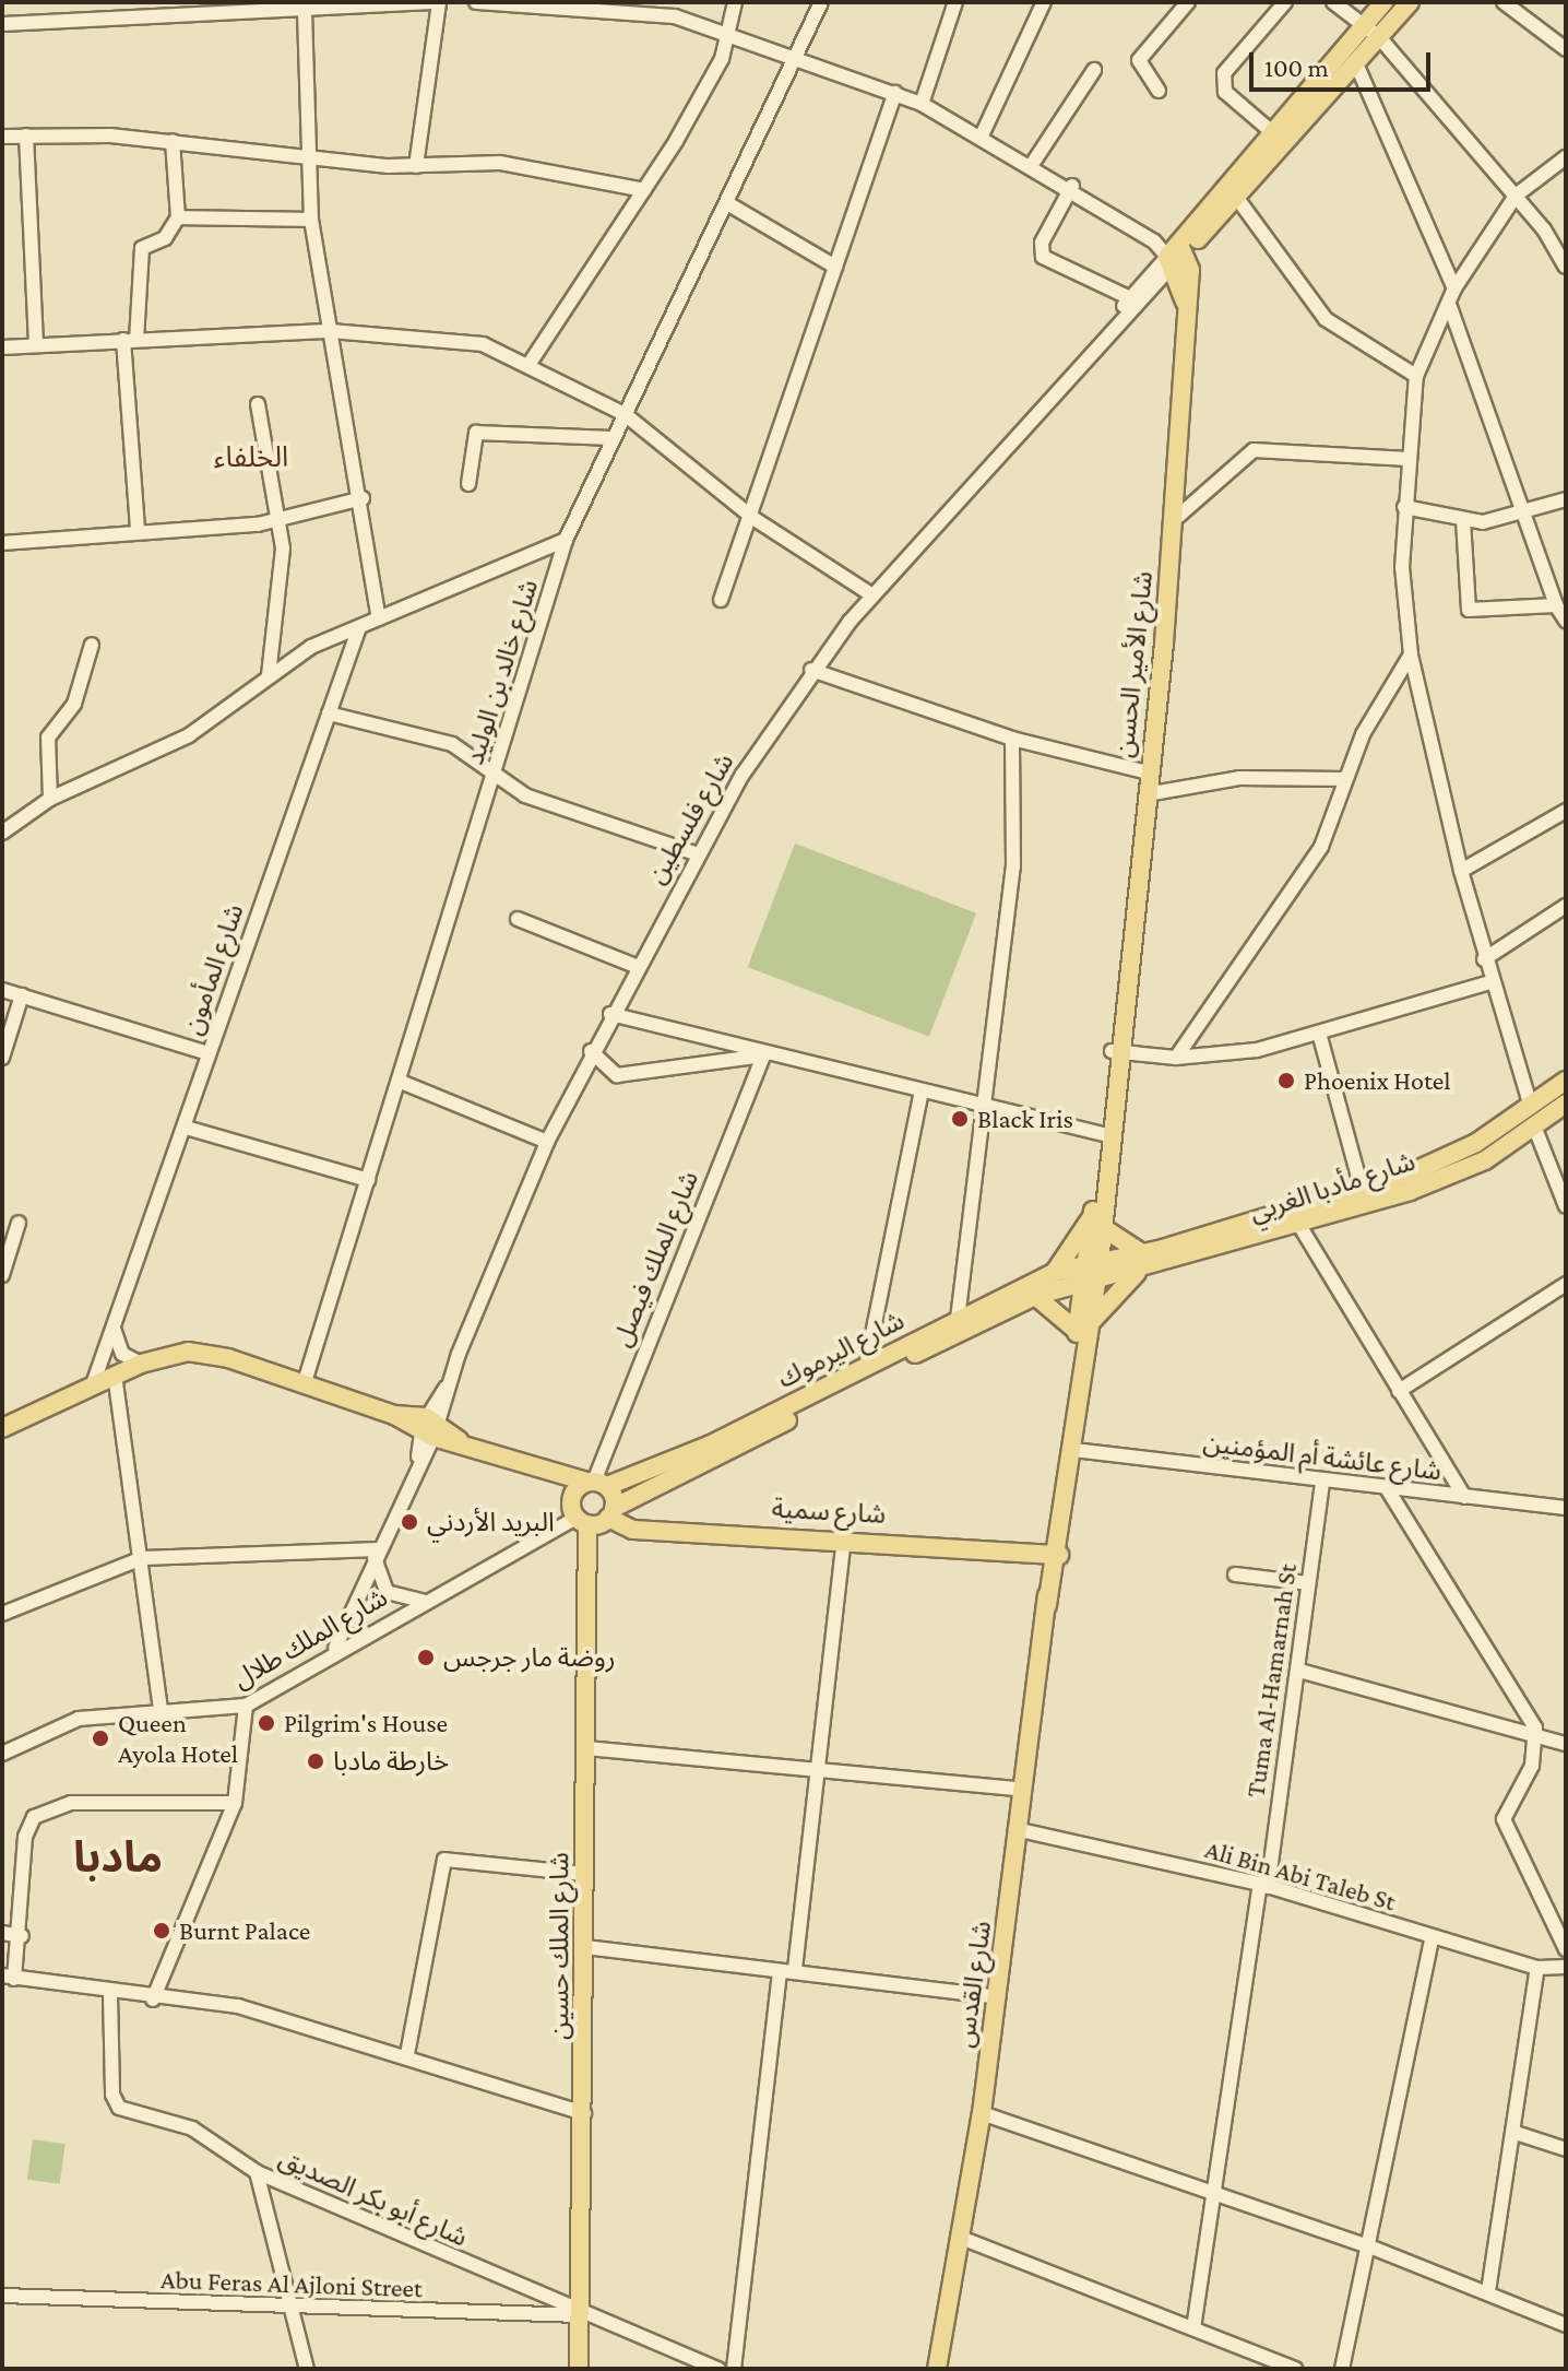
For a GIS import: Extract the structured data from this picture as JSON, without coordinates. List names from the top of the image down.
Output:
{
  "streets": {
    "main road": [
      "شارع الأمير الحسن",
      "شارع مأدبا الغربي",
      "شارع اليرموك",
      "شارع سمية",
      "شارع الملك حسين",
      "شارع القدس"
    ],
    "street": [
      "شارع خالد بن الوليد",
      "شارع فلسطين",
      "شارع المأمون",
      "شارع الملك فيصل",
      "شارع عائشة أم المؤمنين",
      "شارع الملك طلال",
      "Tuma Al-Hamarnah St",
      "Ali Bin Abi Taleb St",
      "شارع أبو بكر الصديق",
      "Abu Feras Al Ajloni Street"
    ]
  },
  "crossings": [
    ["شارع الأمير الحسن", "شارع فلسطين"],
    ["شارع الأمير الحسن", "شارع مأدبا الغربي"],
    ["شارع الأمير الحسن", "شارع اليرموك"],
    ["شارع الأمير الحسن", "شارع القدس"],
    ["شارع فلسطين", "شارع الملك طلال"],
    ["شارع مأدبا الغربي", "شارع اليرموك"],
    ["شارع مأدبا الغربي", "شارع القدس"],
    ["شارع الملك فيصل", "شارع اليرموك"],
    ["شارع الملك فيصل", "شارع الملك حسين"],
    ["شارع اليرموك", "شارع سمية"],
    ["شارع اليرموك", "شارع الملك طلال"],
    ["شارع اليرموك", "شارع الملك حسين"],
    ["شارع اليرموك", "شارع القدس"],
    ["شارع عائشة أم المؤمنين", "Tuma Al-Hamarnah St"],
    ["شارع عائشة أم المؤمنين", "شارع القدس"],
    ["شارع سمية", "شارع القدس"],
    ["شارع الملك طلال", "شارع الملك حسين"],
    ["Tuma Al-Hamarnah St", "Ali Bin Abi Taleb St"],
    ["Ali Bin Abi Taleb St", "شارع القدس"],
    ["شارع الملك حسين", "شارع أبو بكر الصديق"],
    ["شارع الملك حسين", "Abu Feras Al Ajloni Street"],
    ["شارع أبو بكر الصديق", "Abu Feras Al Ajloni Street"]
  ],
  "districts": ["الخلفاء", "مادبا"],
  "places": [
    "Phoenix Hotel",
    "Black Iris",
    "البريد الأردني",
    "روضة مار جرجس",
    "Pilgrim's House",
    "Queen Ayola Hotel",
    "خارطة مادبا",
    "Burnt Palace"
  ],
  "scale_bar": "100 m"
}
